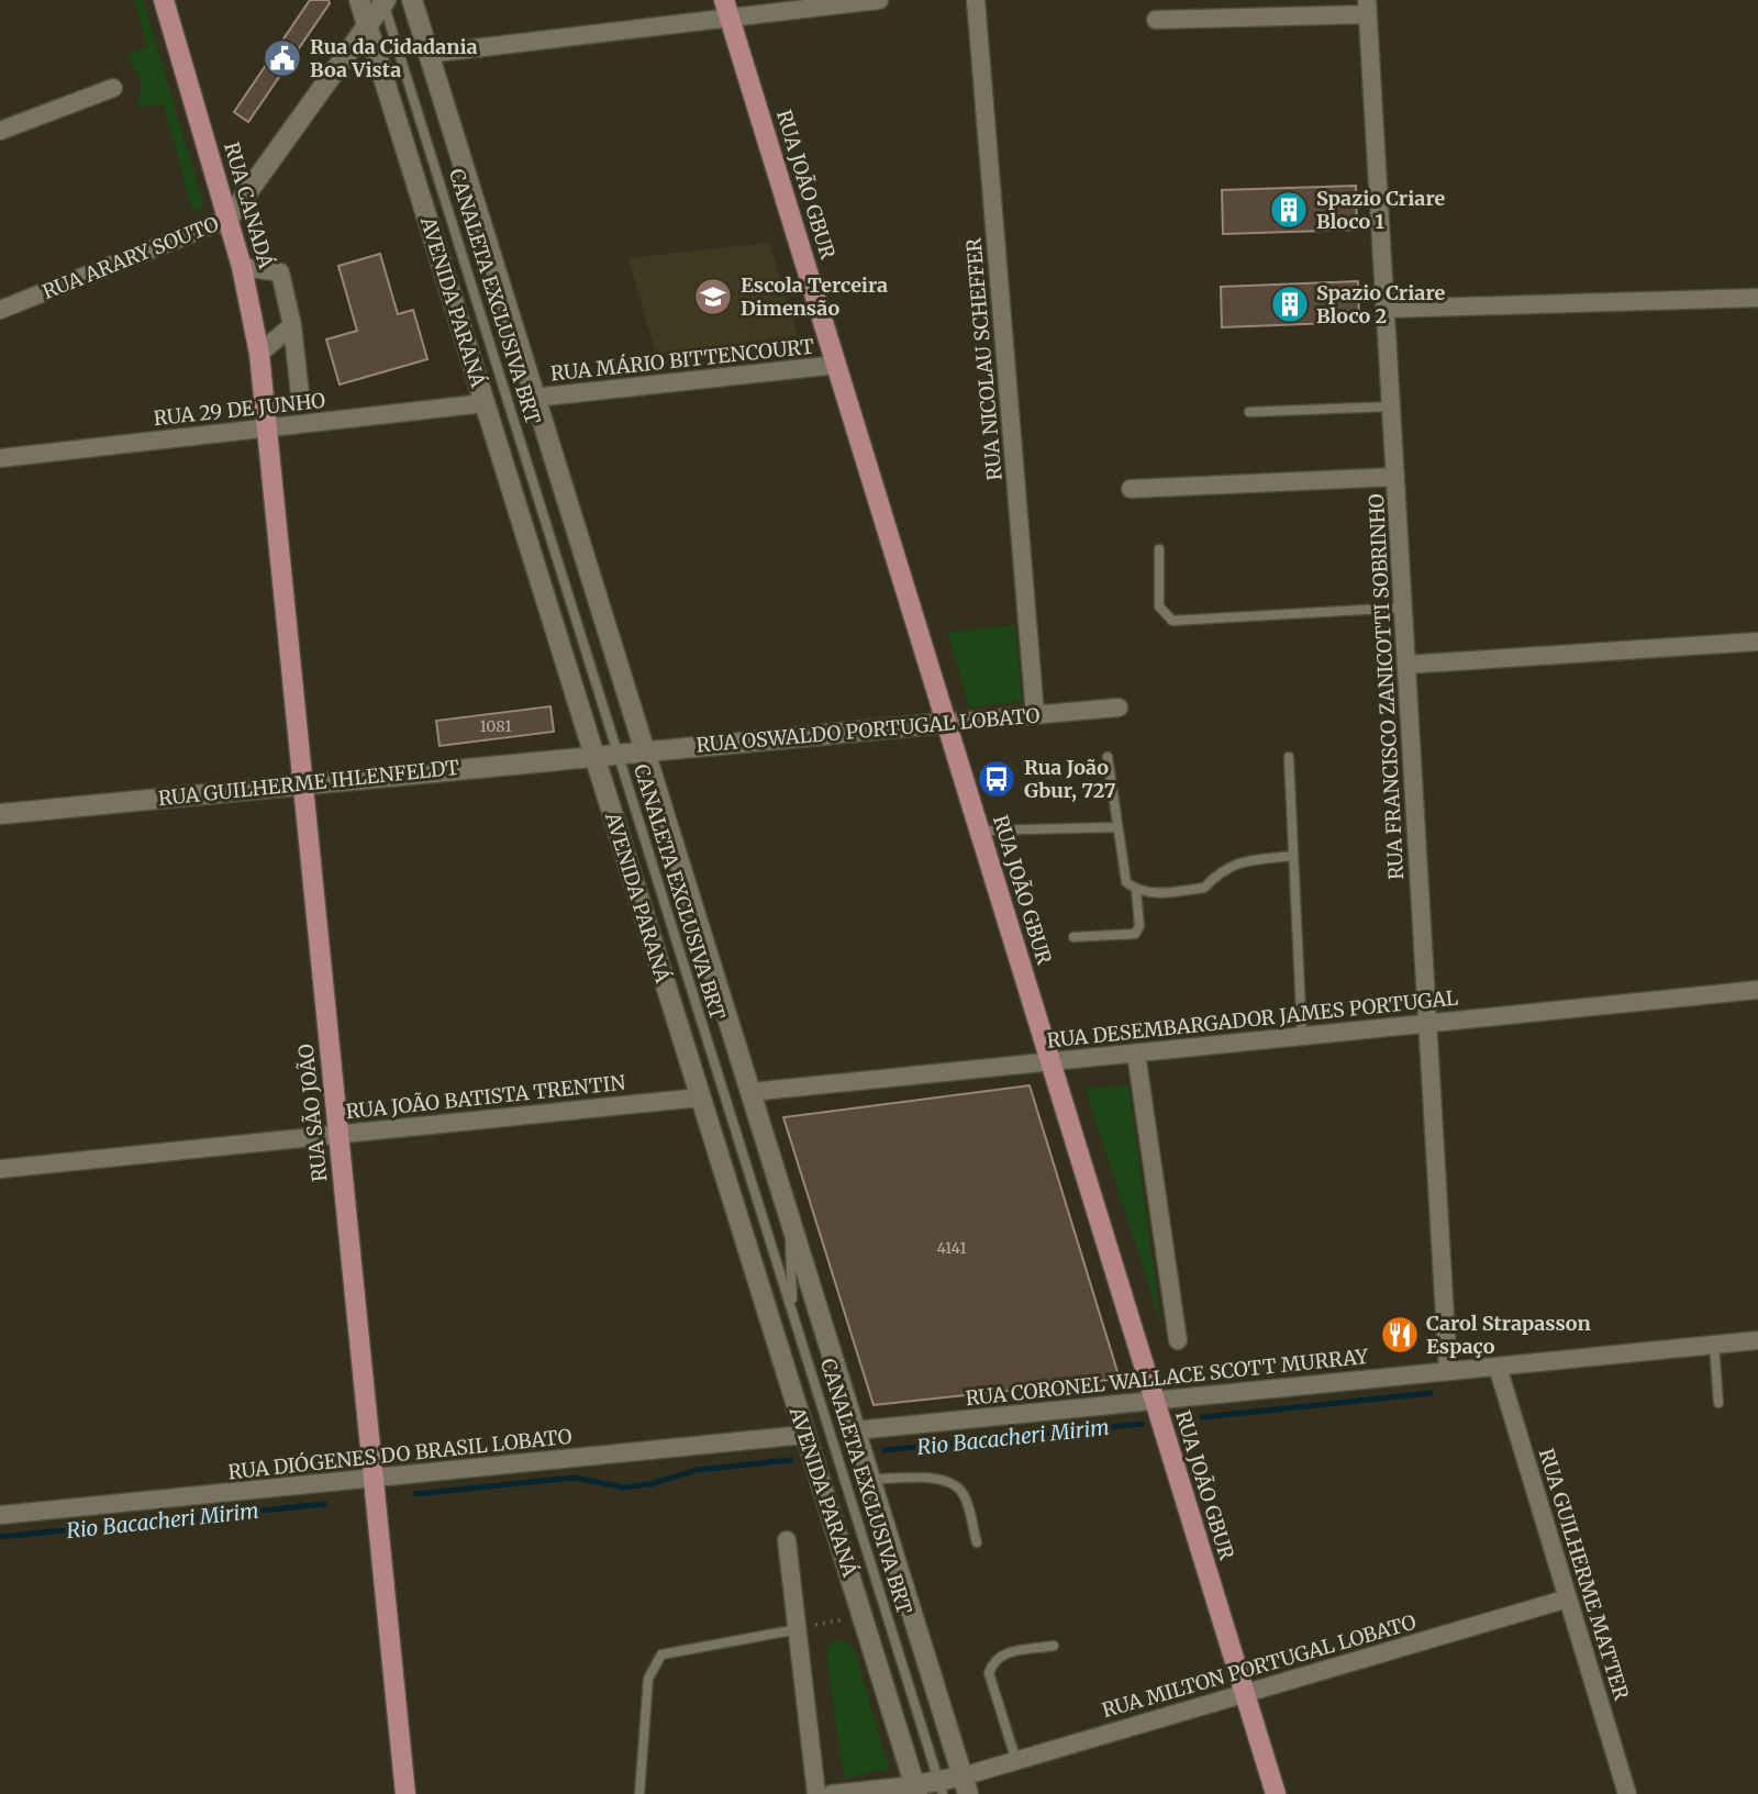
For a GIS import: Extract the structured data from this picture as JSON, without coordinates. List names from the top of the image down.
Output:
{
  "streets": {
    "main road": ["RUA JOÃO GBUR", "RUA CANADÁ", "RUA SÃO JOÃO"],
    "street": [
      "RUA ARARY SOUTO",
      "AVENIDA PARANÁ",
      "RUA NICOLAU SCHEFFER",
      "RUA MÁRIO BITTENCOURT",
      "RUA 29 DE JUNHO",
      "RUA FRANCISCO ZANICOTTI SOBRINHO",
      "RUA OSWALDO PORTUGAL LOBATO",
      "RUA GUILHERME IHLENFELDT",
      "RUA DESEMBARGADOR JAMES PORTUGAL",
      "RUA JOÃO BATISTA TRENTIN",
      "RUA CORONEL WALLACE SCOTT MURRAY",
      "RUA DIÓGENES DO BRASIL LOBATO",
      "RUA GUILHERME MATTER",
      "RUA MILTON PORTUGAL LOBATO"
    ],
    "lane": ["CANALETA EXCLUSIVA BRT"]
  },
  "crossings": [
    ["RUA JOÃO GBUR", "RUA MÁRIO BITTENCOURT"],
    ["RUA JOÃO GBUR", "RUA OSWALDO PORTUGAL LOBATO"],
    ["RUA JOÃO GBUR", "RUA DESEMBARGADOR JAMES PORTUGAL"],
    ["RUA JOÃO GBUR", "RUA CORONEL WALLACE SCOTT MURRAY"],
    ["RUA JOÃO GBUR", "RUA MILTON PORTUGAL LOBATO"],
    ["RUA CANADÁ", "RUA ARARY SOUTO"],
    ["RUA CANADÁ", "RUA 29 DE JUNHO"],
    ["RUA CANADÁ", "RUA SÃO JOÃO"],
    ["RUA ARARY SOUTO", "CANALETA EXCLUSIVA BRT"],
    ["RUA ARARY SOUTO", "AVENIDA PARANÁ"],
    ["CANALETA EXCLUSIVA BRT", "RUA OSWALDO PORTUGAL LOBATO"],
    ["CANALETA EXCLUSIVA BRT", "RUA GUILHERME IHLENFELDT"],
    ["AVENIDA PARANÁ", "RUA 29 DE JUNHO"],
    ["AVENIDA PARANÁ", "RUA GUILHERME IHLENFELDT"],
    ["AVENIDA PARANÁ", "RUA JOÃO BATISTA TRENTIN"],
    ["AVENIDA PARANÁ", "RUA DIÓGENES DO BRASIL LOBATO"],
    ["RUA NICOLAU SCHEFFER", "RUA OSWALDO PORTUGAL LOBATO"],
    ["RUA 29 DE JUNHO", "RUA SÃO JOÃO"],
    ["RUA FRANCISCO ZANICOTTI SOBRINHO", "RUA DESEMBARGADOR JAMES PORTUGAL"],
    ["RUA FRANCISCO ZANICOTTI SOBRINHO", "RUA CORONEL WALLACE SCOTT MURRAY"],
    ["RUA OSWALDO PORTUGAL LOBATO", "RUA GUILHERME IHLENFELDT"],
    ["RUA GUILHERME IHLENFELDT", "RUA SÃO JOÃO"],
    ["RUA JOÃO BATISTA TRENTIN", "RUA SÃO JOÃO"],
    ["RUA SÃO JOÃO", "RUA DIÓGENES DO BRASIL LOBATO"],
    ["RUA CORONEL WALLACE SCOTT MURRAY", "RUA GUILHERME MATTER"],
    ["RUA GUILHERME MATTER", "RUA MILTON PORTUGAL LOBATO"]
  ],
  "water": ["Rio Bacacheri Mirim"],
  "places": {
    "public building": ["Rua da Cidadania Boa Vista"],
    "building": ["Spazio Criare Bloco 1", "Spazio Criare Bloco 2"],
    "school or university": ["Escola Terceira Dimensão"],
    "bus stop": ["Rua João Gbur, 727"],
    "restaurant": ["Carol Strapasson Espaço"]
  },
  "house_numbers": ["1081", "4141"]
}
